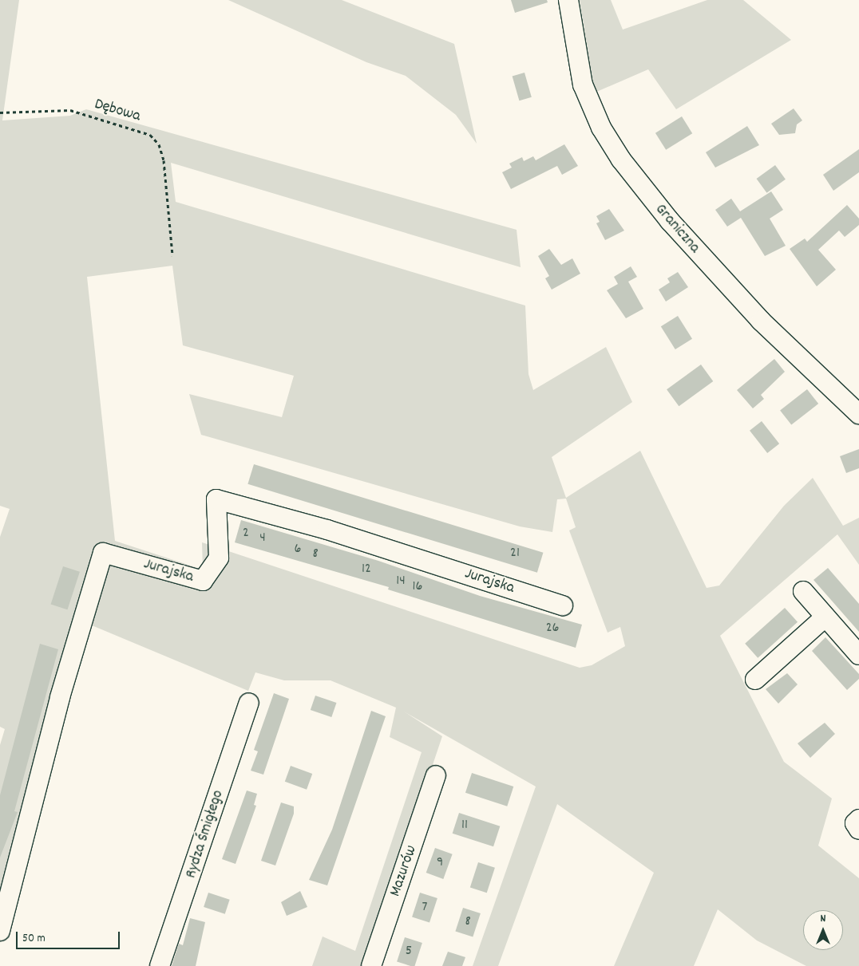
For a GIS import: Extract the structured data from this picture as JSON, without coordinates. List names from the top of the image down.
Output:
{
  "streets": {
    "street": [
      "Graniczna",
      "Jurajska",
      "Rydza Śmigłego",
      "Mazurów"
    ],
    "path": ["Dębowa"]
  },
  "house_numbers": [
    "2",
    "4",
    "6",
    "21",
    "8",
    "12",
    "14",
    "16",
    "26",
    "11",
    "9",
    "7",
    "8",
    "5"
  ],
  "scale_bar": "50 m",
  "north": "top"
}
